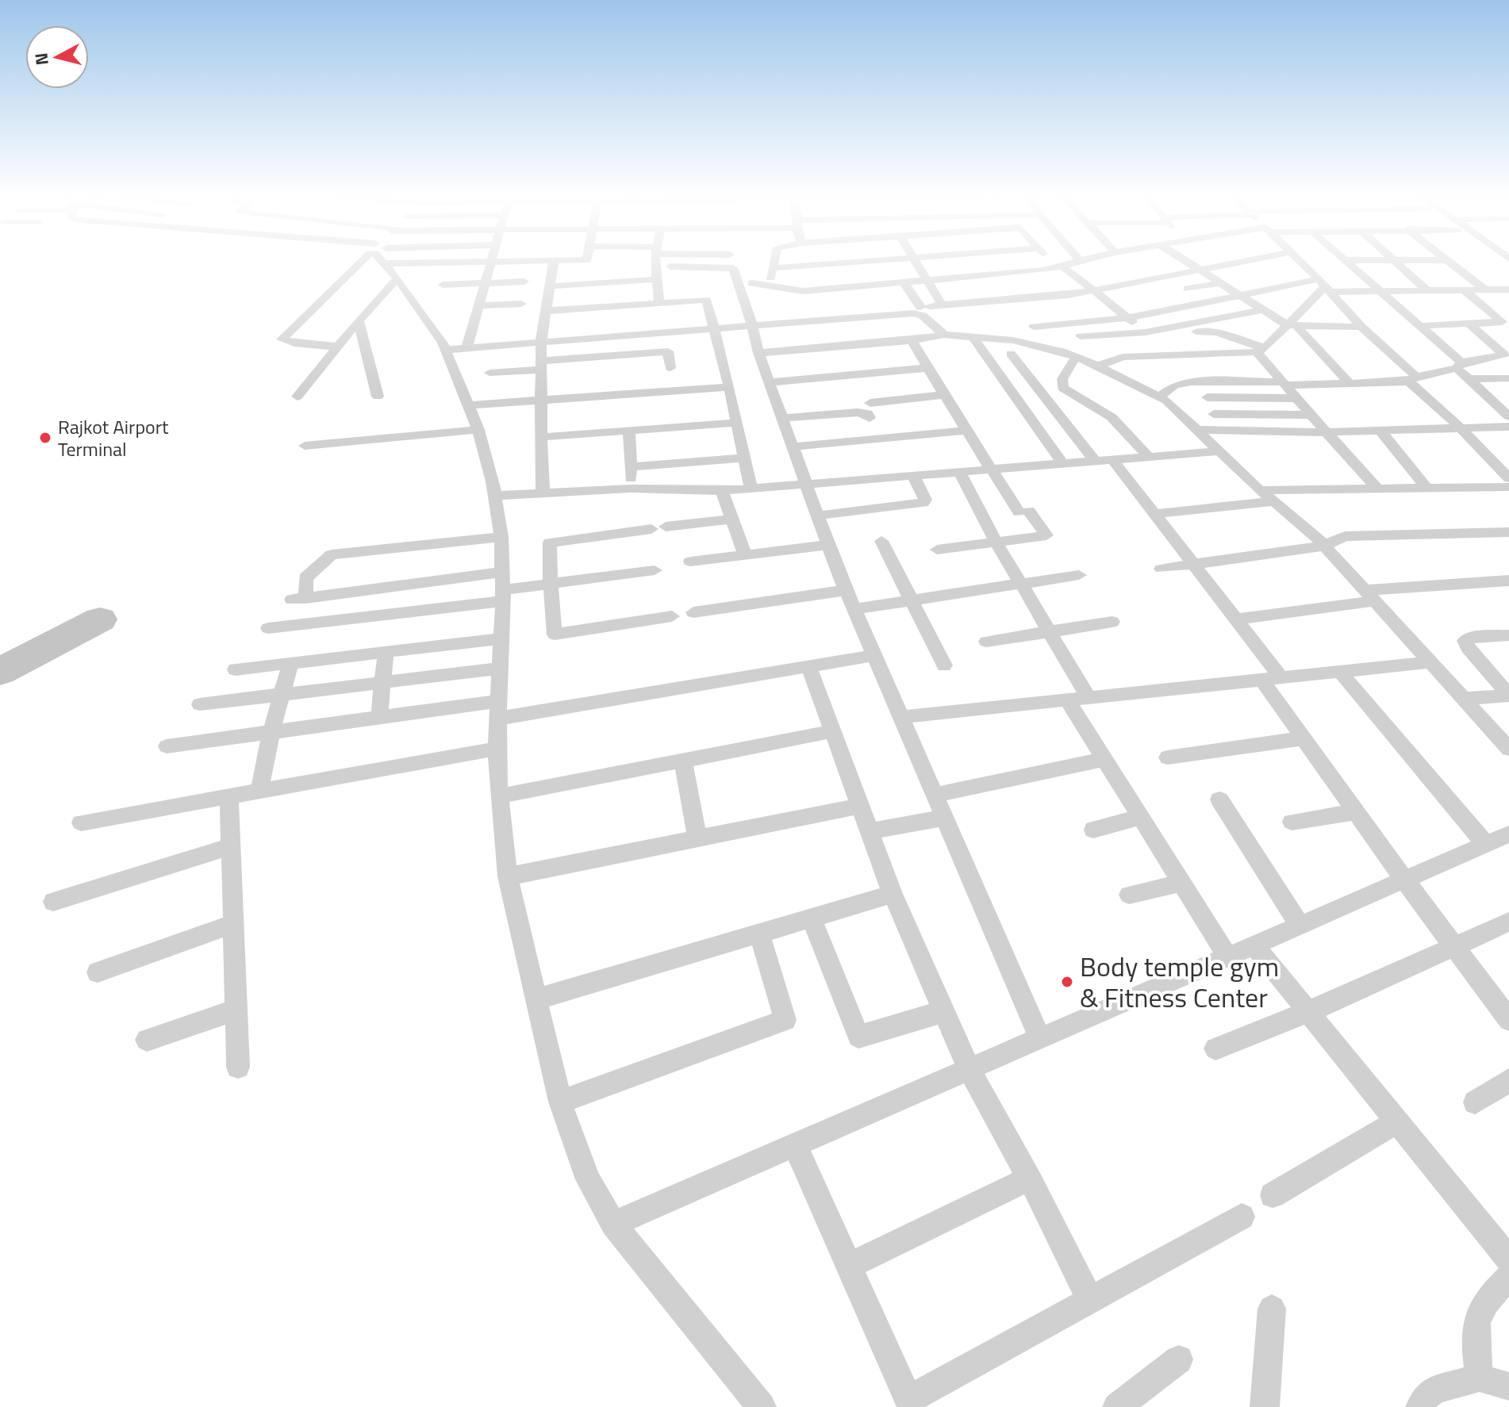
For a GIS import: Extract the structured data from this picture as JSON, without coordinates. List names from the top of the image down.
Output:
{
  "places": ["Rajkot Airport Terminal", "Body temple gym & Fitness Center"],
  "north": "left"
}
